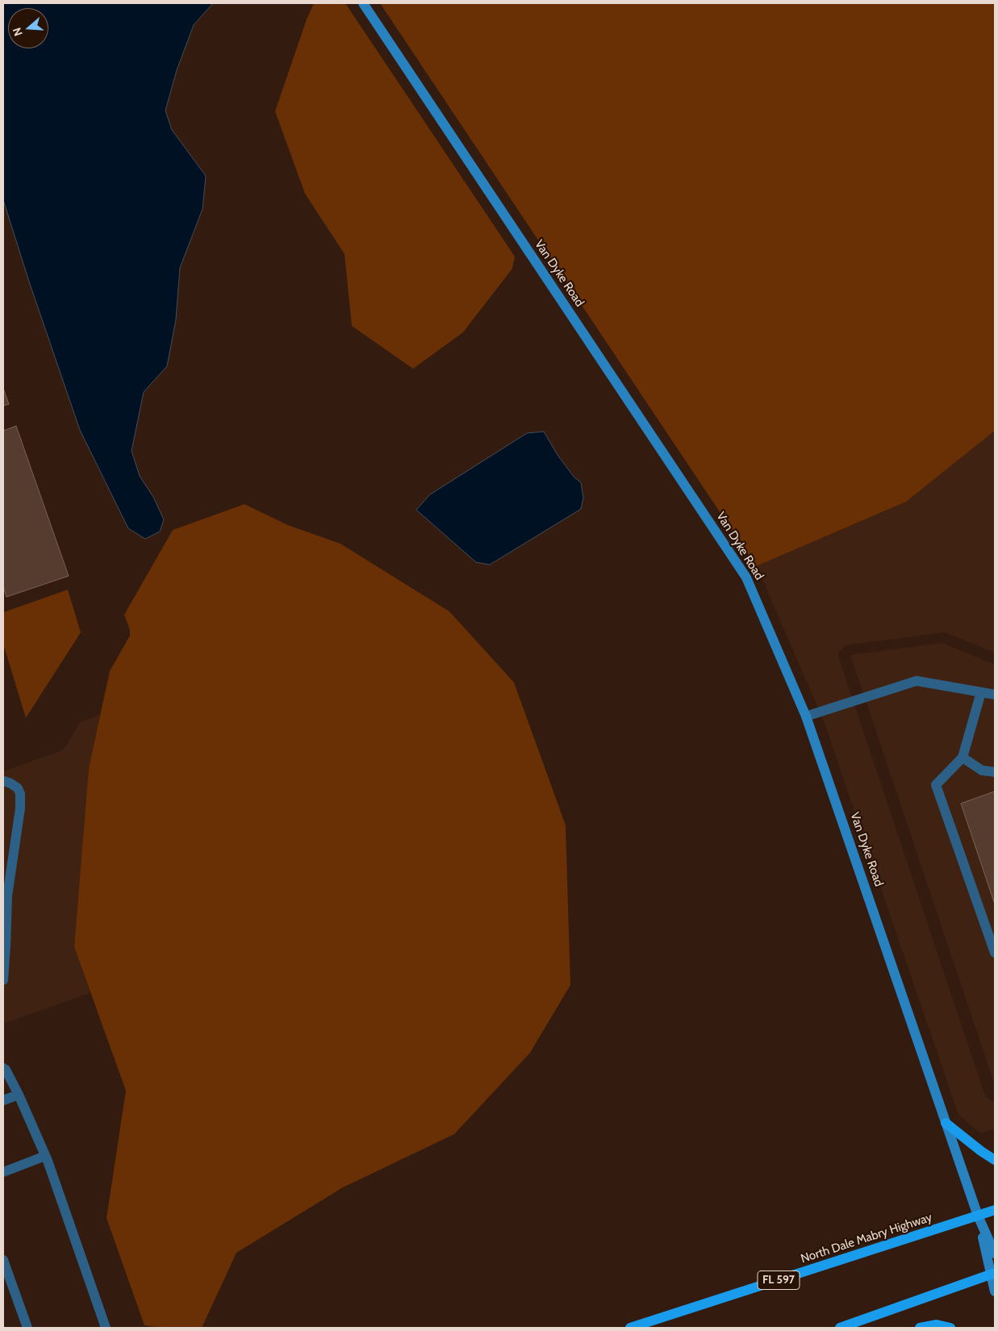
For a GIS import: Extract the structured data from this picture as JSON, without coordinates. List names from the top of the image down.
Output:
{
  "streets": {
    "main road": ["North Dale Mabry Highway", "FL 597"],
    "street": ["Van Dyke Road"]
  },
  "crossings": [
    ["Van Dyke Road", "North Dale Mabry Highway"]
  ],
  "north": "left"
}
